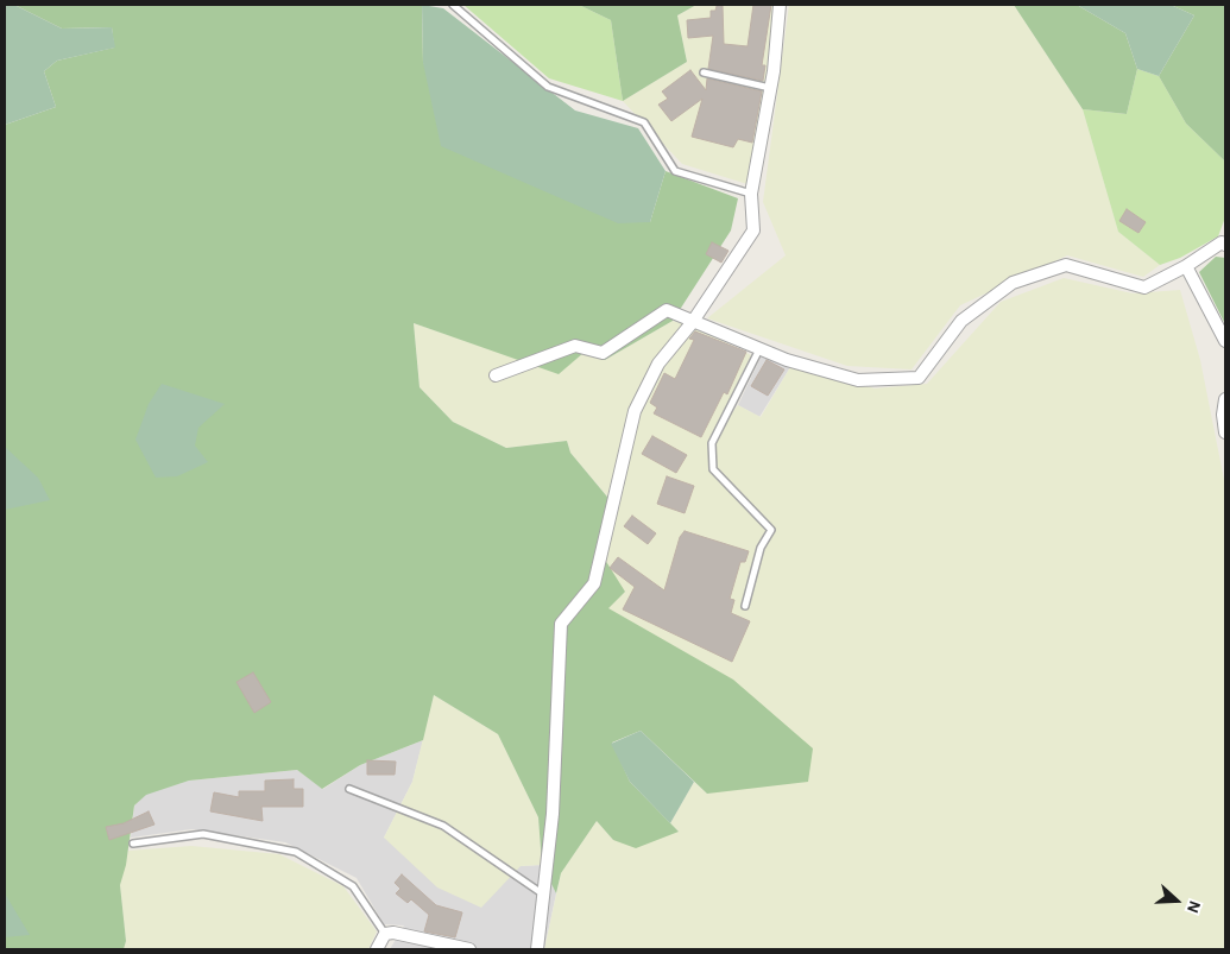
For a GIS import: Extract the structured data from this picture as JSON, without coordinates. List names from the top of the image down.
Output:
{
  "north": "right"
}
